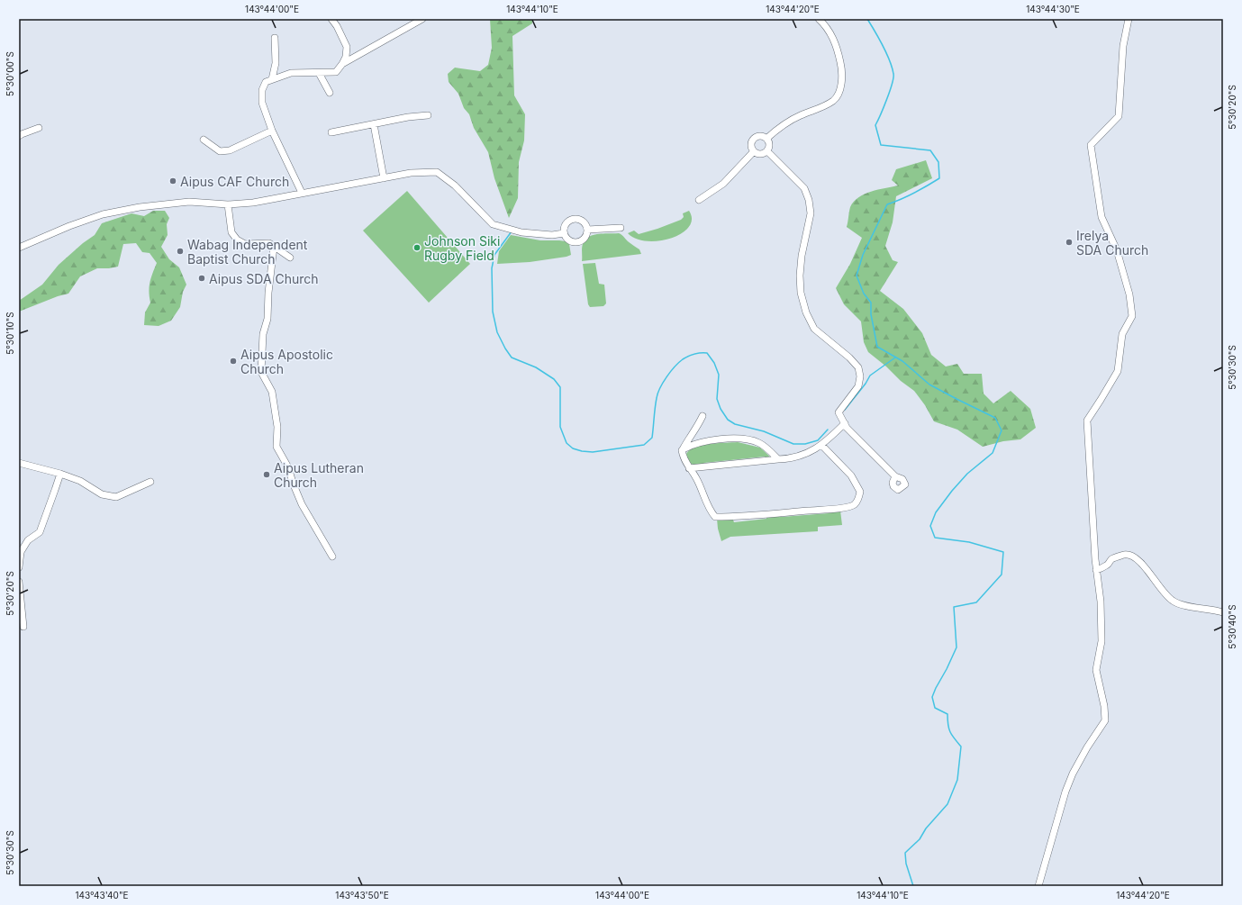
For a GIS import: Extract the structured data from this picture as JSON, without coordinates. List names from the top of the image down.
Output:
{
  "places": [
    "Aipus CAF Church",
    "Irelya SDA Church",
    "Johnson Siki Rugby Field",
    "Wabag Independent Baptist Church",
    "Aipus SDA Church",
    "Aipus Apostolic Church",
    "Aipus Lutheran Church"
  ],
  "coordinates": [
    "143°44'00\"E",
    "143°44'10\"E",
    "143°44'20\"E",
    "143°44'30\"E",
    "5°30'00\"S",
    "5°30'20\"S",
    "5°30'10\"S",
    "5°30'30\"S",
    "5°30'40\"S",
    "143°43'40\"E",
    "143°43'50\"E"
  ]
}
